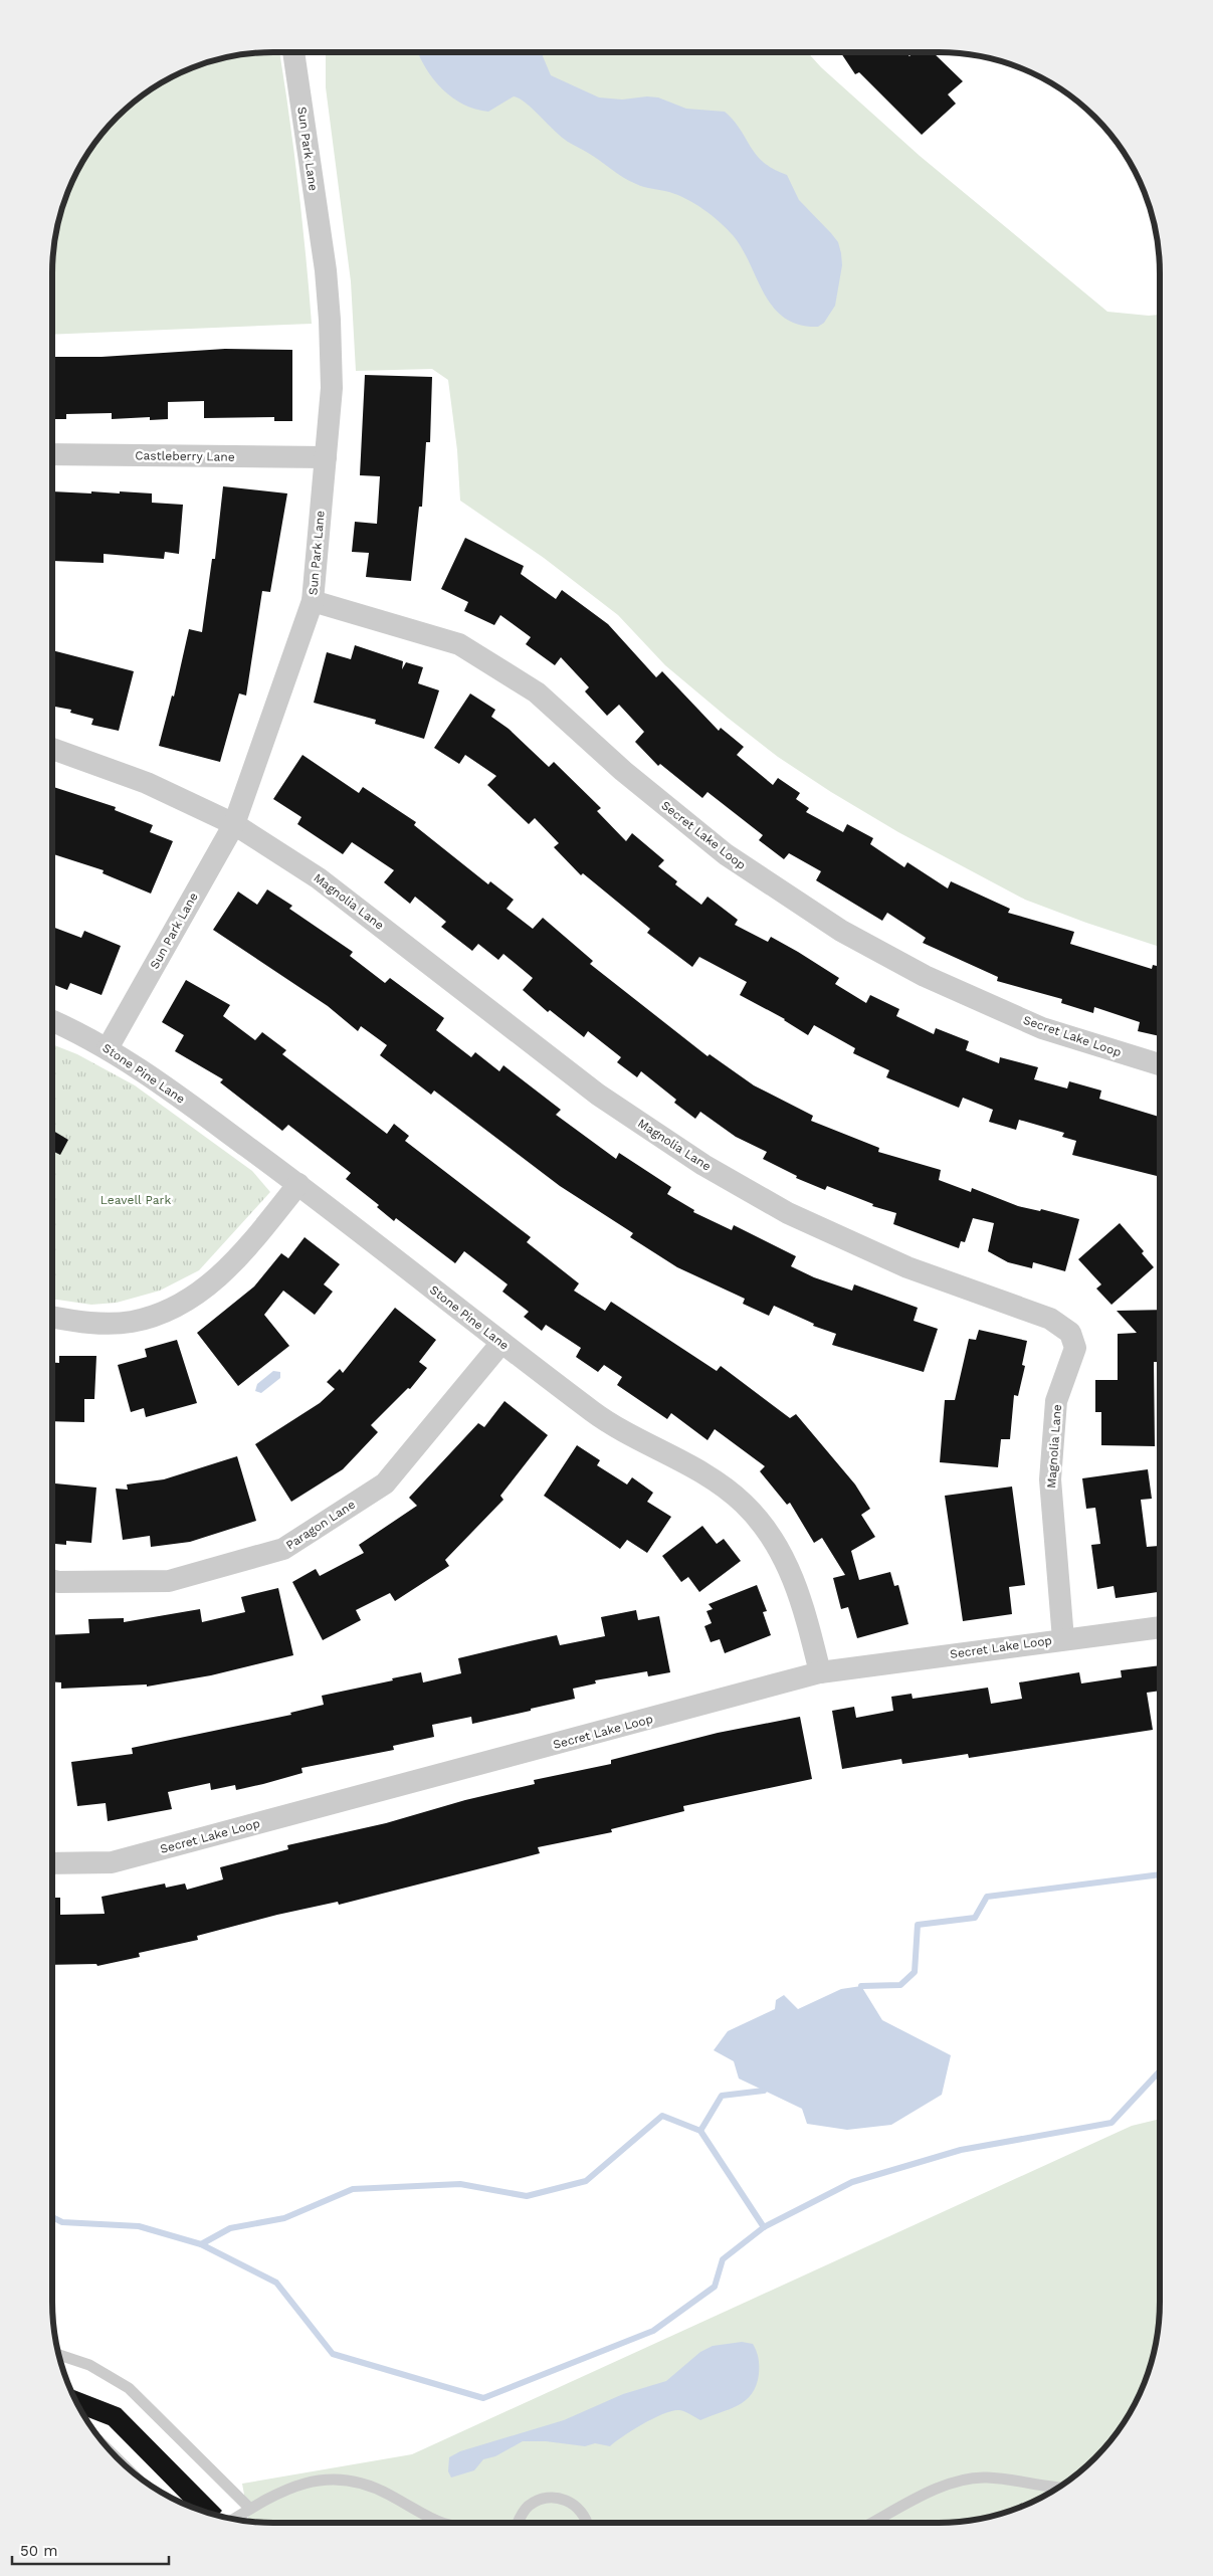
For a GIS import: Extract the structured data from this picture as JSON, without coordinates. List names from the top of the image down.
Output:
{
  "streets": {
    "street": [
      "Sun Park Lane",
      "Castleberry Lane",
      "Secret Lake Loop",
      "Magnolia Lane",
      "Stone Pine Lane",
      "Paragon Lane"
    ]
  },
  "crossings": [
    ["Sun Park Lane", "Castleberry Lane"],
    ["Sun Park Lane", "Secret Lake Loop"],
    ["Sun Park Lane", "Magnolia Lane"],
    ["Sun Park Lane", "Stone Pine Lane"],
    ["Secret Lake Loop", "Magnolia Lane"],
    ["Secret Lake Loop", "Stone Pine Lane"],
    ["Stone Pine Lane", "Paragon Lane"]
  ],
  "parks": ["Leavell Park"],
  "scale_bar": "50 m"
}
